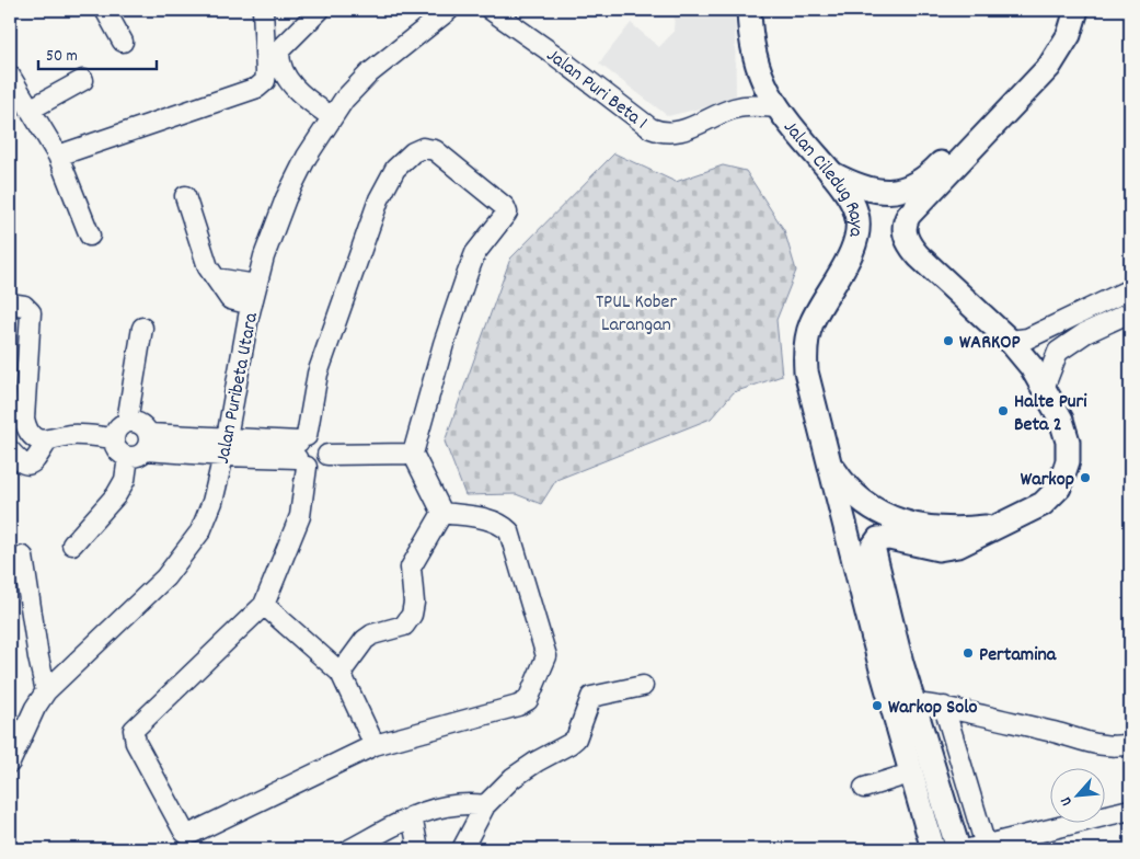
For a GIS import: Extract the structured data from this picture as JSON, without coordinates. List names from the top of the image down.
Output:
{
  "streets": {
    "main road": ["Jalan Ciledug Raya"],
    "street": ["Jalan Puri Beta 1", "Jalan Puribeta Utara"]
  },
  "crossings": [
    ["Jalan Puri Beta 1", "Jalan Ciledug Raya"]
  ],
  "parks": ["TPUL Kober Larangan"],
  "places": [
    "WARKOP",
    "Halte Puri Beta 2",
    "Warkop",
    "Pertamina",
    "Warkop Solo"
  ],
  "scale_bar": "50 m",
  "north": "bottom left"
}
